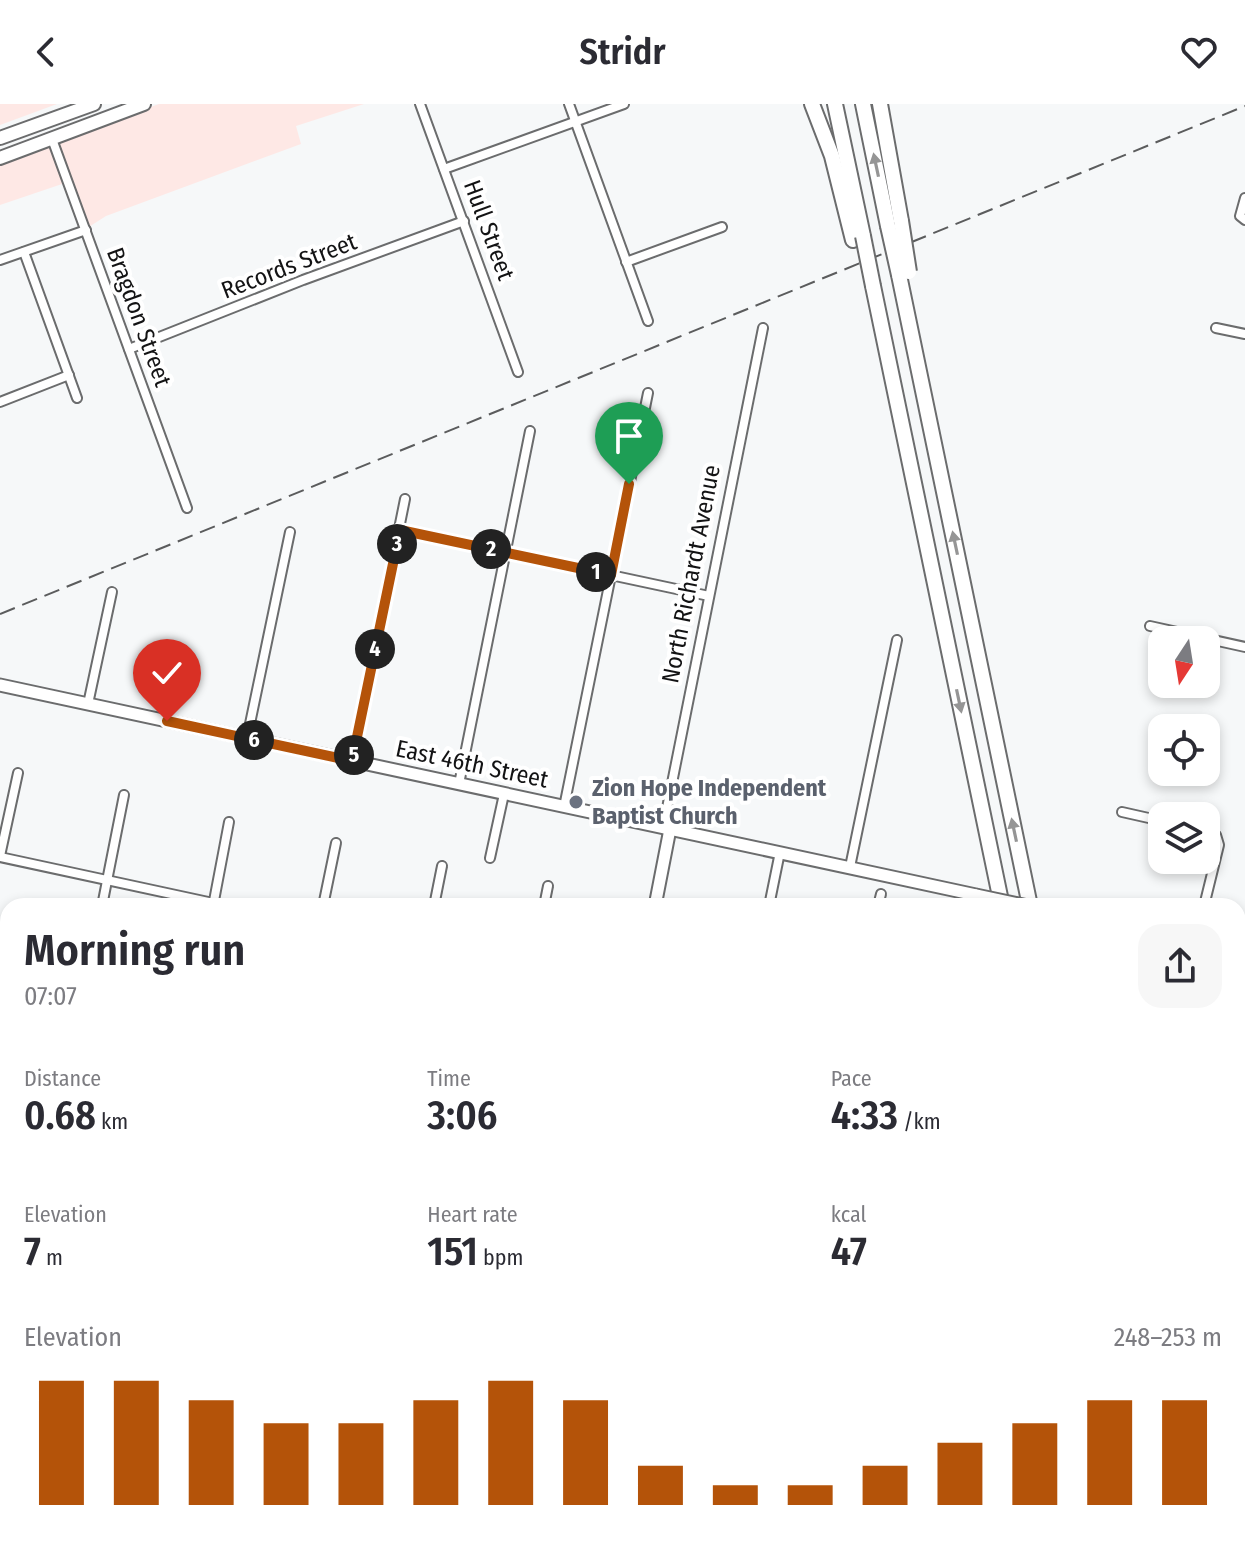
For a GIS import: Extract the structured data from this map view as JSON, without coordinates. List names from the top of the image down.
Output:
{
  "streets": {
    "street": [
      "Hull Street",
      "Records Street",
      "Bragdon Street",
      "North Richardt Avenue",
      "East 46th Street"
    ]
  },
  "crossings": [
    ["Hull Street", "Records Street"],
    ["Records Street", "Bragdon Street"],
    ["North Richardt Avenue", "East 46th Street"]
  ],
  "places": ["Zion Hope Independent Baptist Church"],
  "north": "bottom",
  "page": {
    "header": "Stridr",
    "pins": [
      "3",
      "2",
      "1",
      "4",
      "6",
      "5"
    ],
    "heading": ["Morning run", "07:07"],
    "stats": [
      ["Distance", "0.68 km"],
      ["Time", "3:06"],
      ["Pace", "4:33 /km"],
      ["Elevation", "7 m"],
      ["Heart rate", "151 bpm"],
      ["kcal", "47"]
    ],
    "chart": ["Elevation", "248–253 m"]
  }
}
